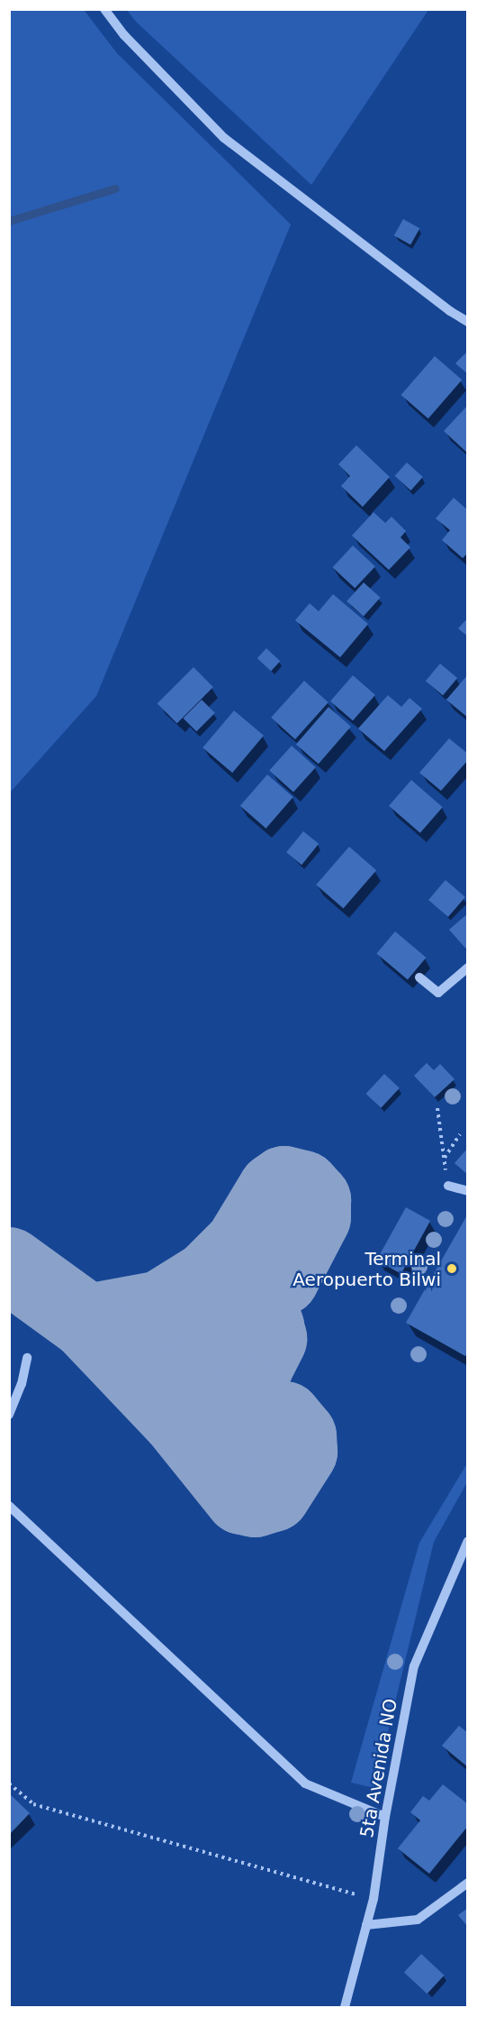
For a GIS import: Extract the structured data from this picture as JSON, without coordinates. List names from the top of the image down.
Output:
{
  "streets": {
    "street": ["5ta Avenida NO"]
  },
  "places": ["Terminal Aeropuerto Bilwi"]
}
